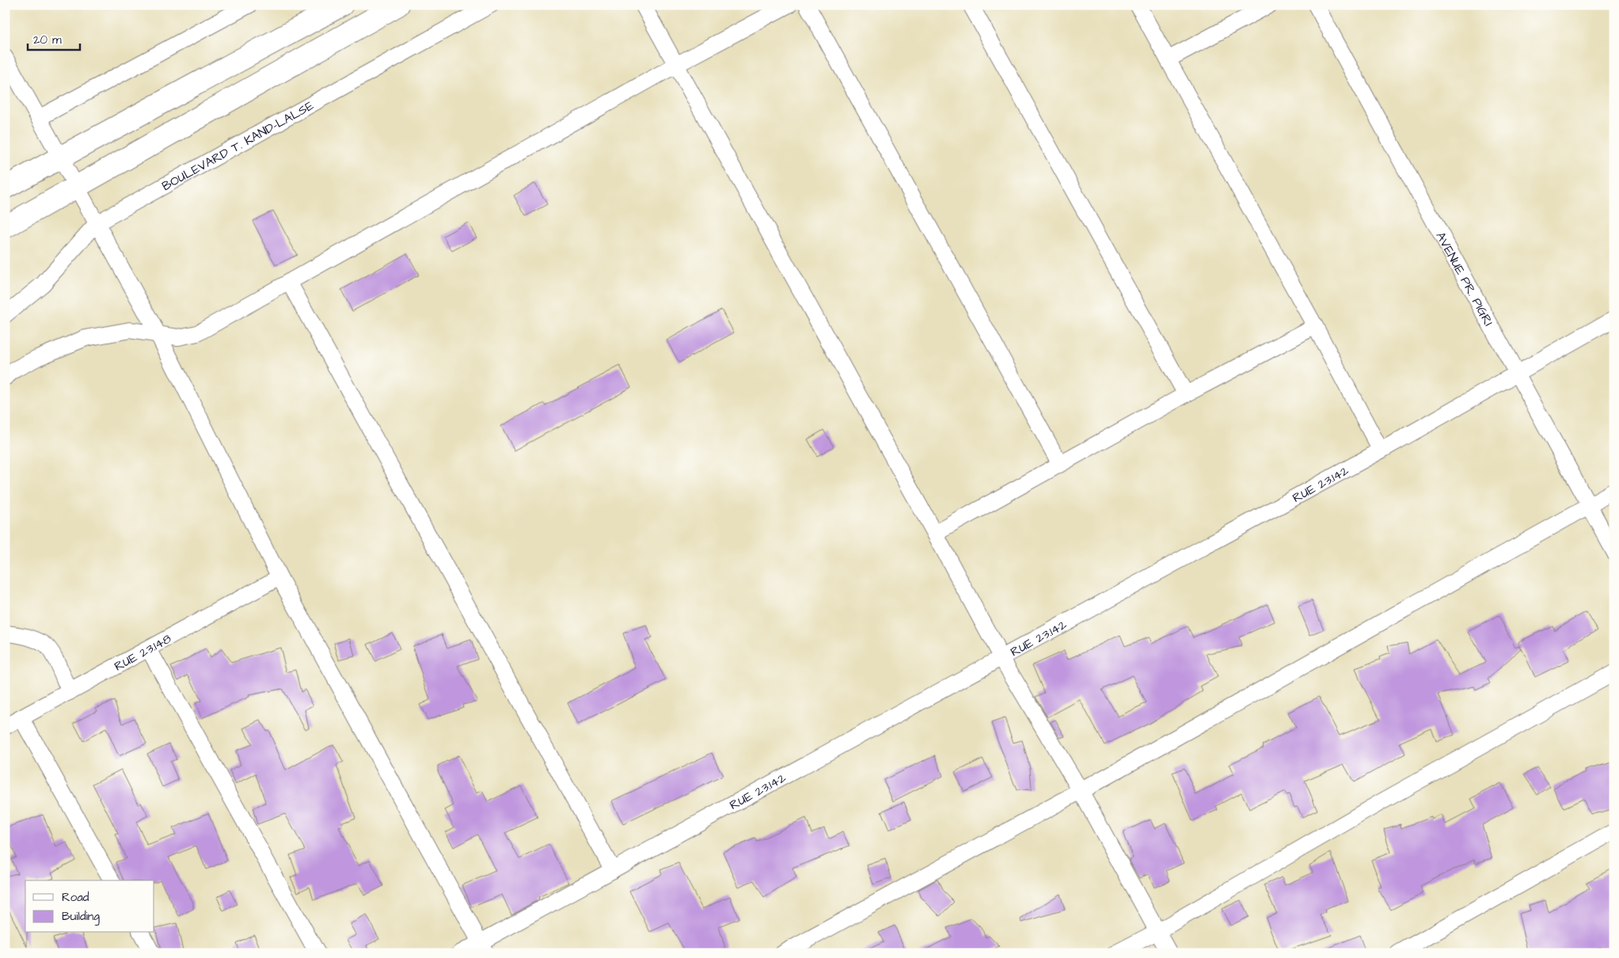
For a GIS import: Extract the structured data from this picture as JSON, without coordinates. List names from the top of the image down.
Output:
{
  "streets": {
    "street": [
      "BOULEVARD T. KAND-LALSE",
      "AVENUE PR. PIGRI",
      "RUE 23.142",
      "RUE 23.148"
    ]
  },
  "crossings": [
    ["AVENUE PR. PIGRI", "RUE 23.142"]
  ],
  "legend": ["Road", "Building"],
  "scale_bar": "20 m"
}
